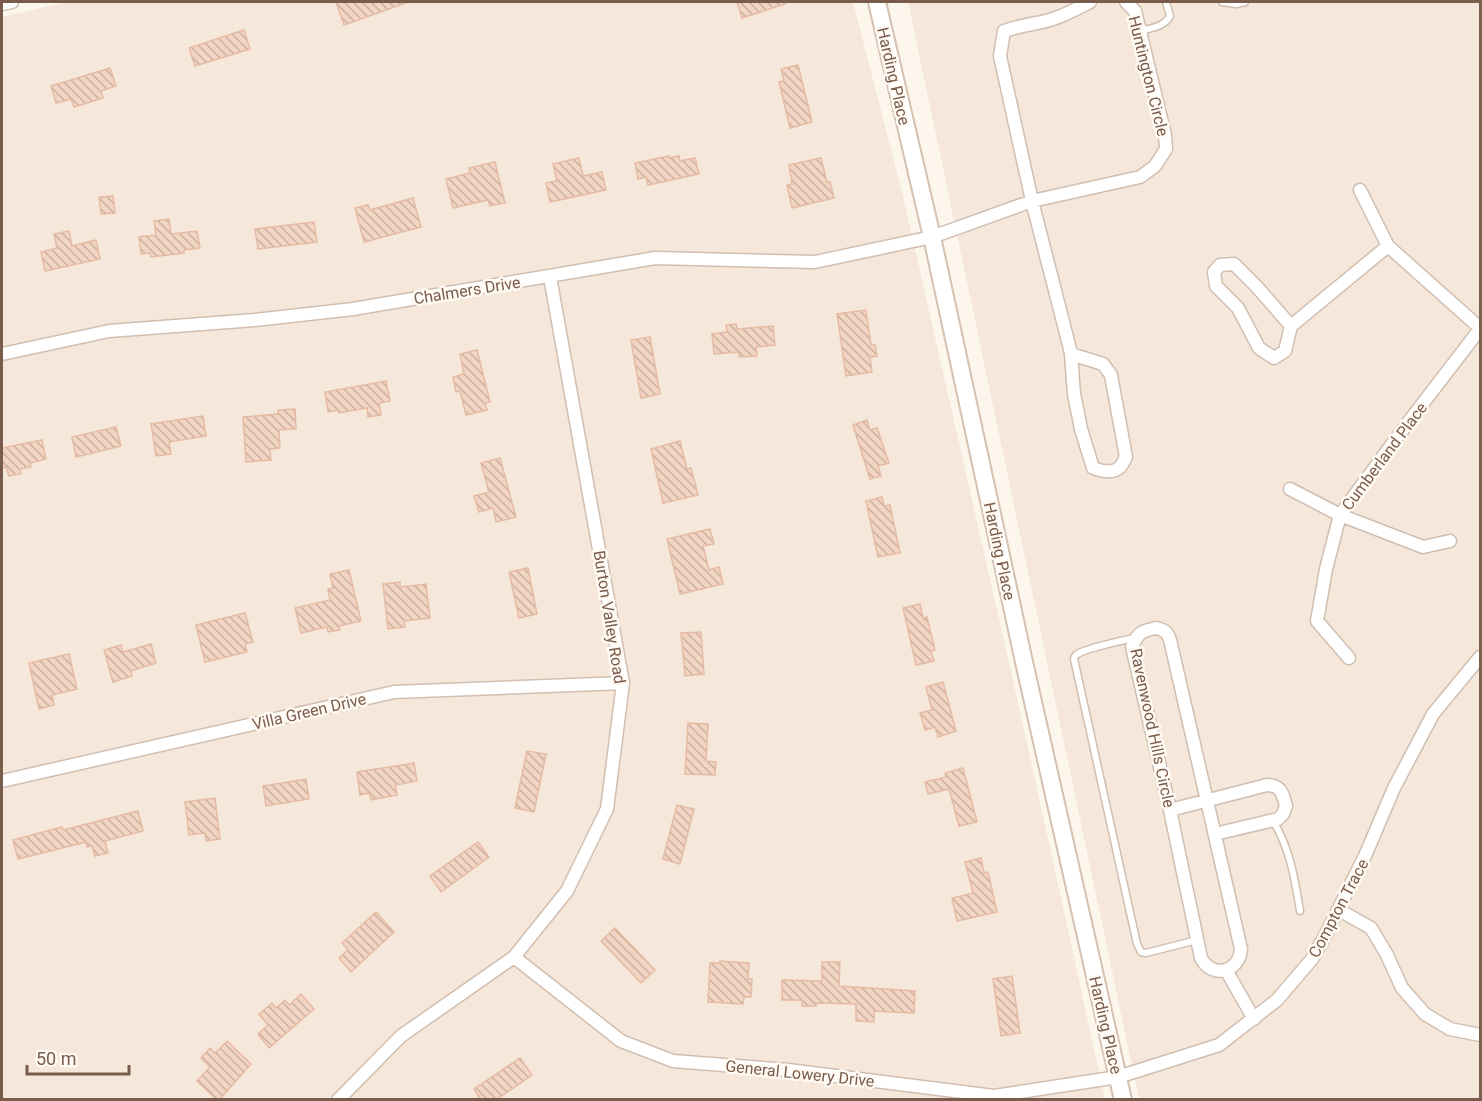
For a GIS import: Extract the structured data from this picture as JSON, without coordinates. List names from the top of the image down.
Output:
{
  "streets": {
    "main road": ["Harding Place"],
    "street": [
      "Huntington Circle",
      "Chalmers Drive",
      "Cumberland Place",
      "Burton Valley Road",
      "Villa Green Drive",
      "Ravenwood Hills Circle",
      "Compton Trace",
      "General Lowery Drive"
    ]
  },
  "crossings": [
    ["Harding Place", "Huntington Circle"],
    ["Harding Place", "Chalmers Drive"],
    ["Harding Place", "Compton Trace"],
    ["Harding Place", "General Lowery Drive"],
    ["Huntington Circle", "Chalmers Drive"],
    ["Chalmers Drive", "Burton Valley Road"],
    ["Burton Valley Road", "Villa Green Drive"],
    ["Burton Valley Road", "General Lowery Drive"],
    ["Compton Trace", "General Lowery Drive"]
  ],
  "scale_bar": "50 m"
}
